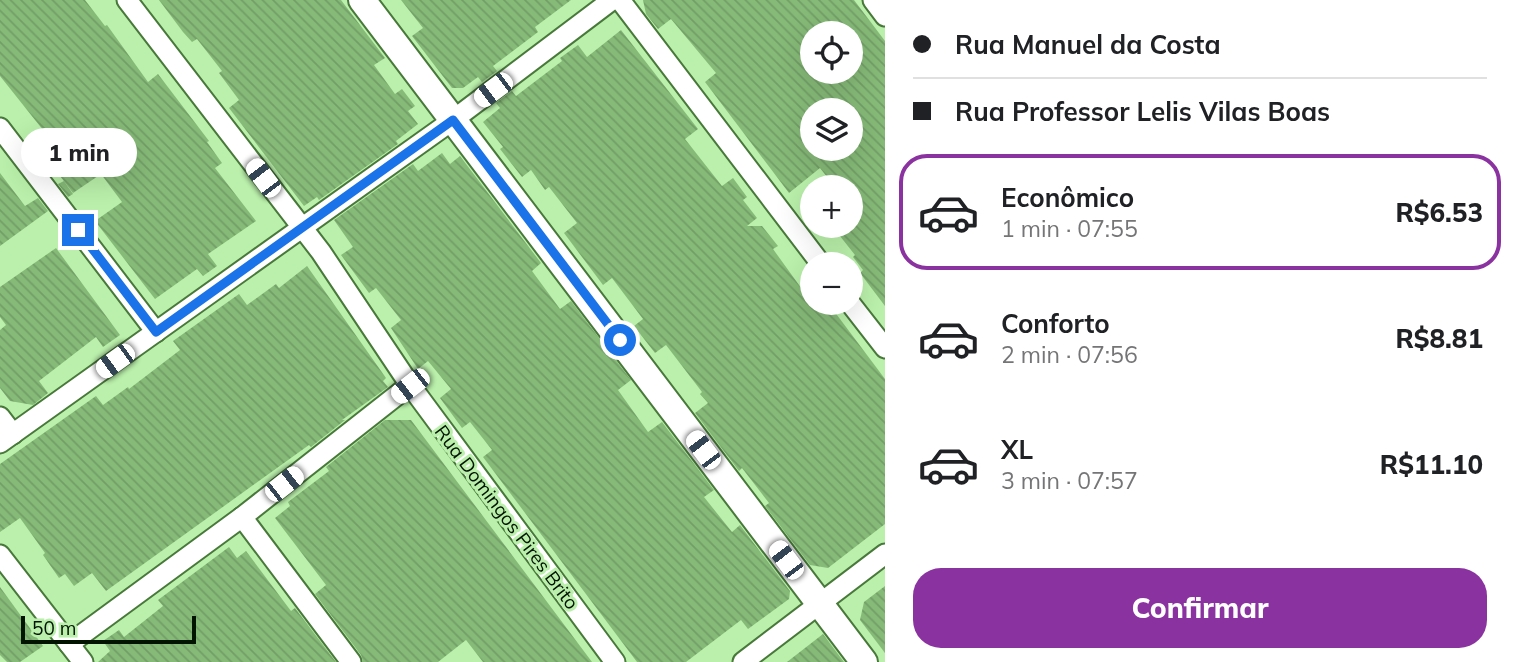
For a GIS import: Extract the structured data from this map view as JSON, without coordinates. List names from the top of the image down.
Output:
{
  "streets": {
    "street": ["Rua Domingos Pires Brito"]
  },
  "scale_bar": "50 m",
  "page": {
    "banner": ["Rua Manuel da Costa", "Rua Professor Lelis Vilas Boas"],
    "map_buttons": ["+", "−"],
    "bubble": "1 min",
    "list": [
      {
        "name": "Econômico",
        "note": "1 min · 07:55",
        "value": "R$6.53"
      },
      {
        "name": "Conforto",
        "note": "2 min · 07:56",
        "value": "R$8.81"
      },
      {
        "name": "XL",
        "note": "3 min · 07:57",
        "value": "R$11.10"
      }
    ],
    "buttons": "Confirmar",
    "scale": "50 m"
  }
}
